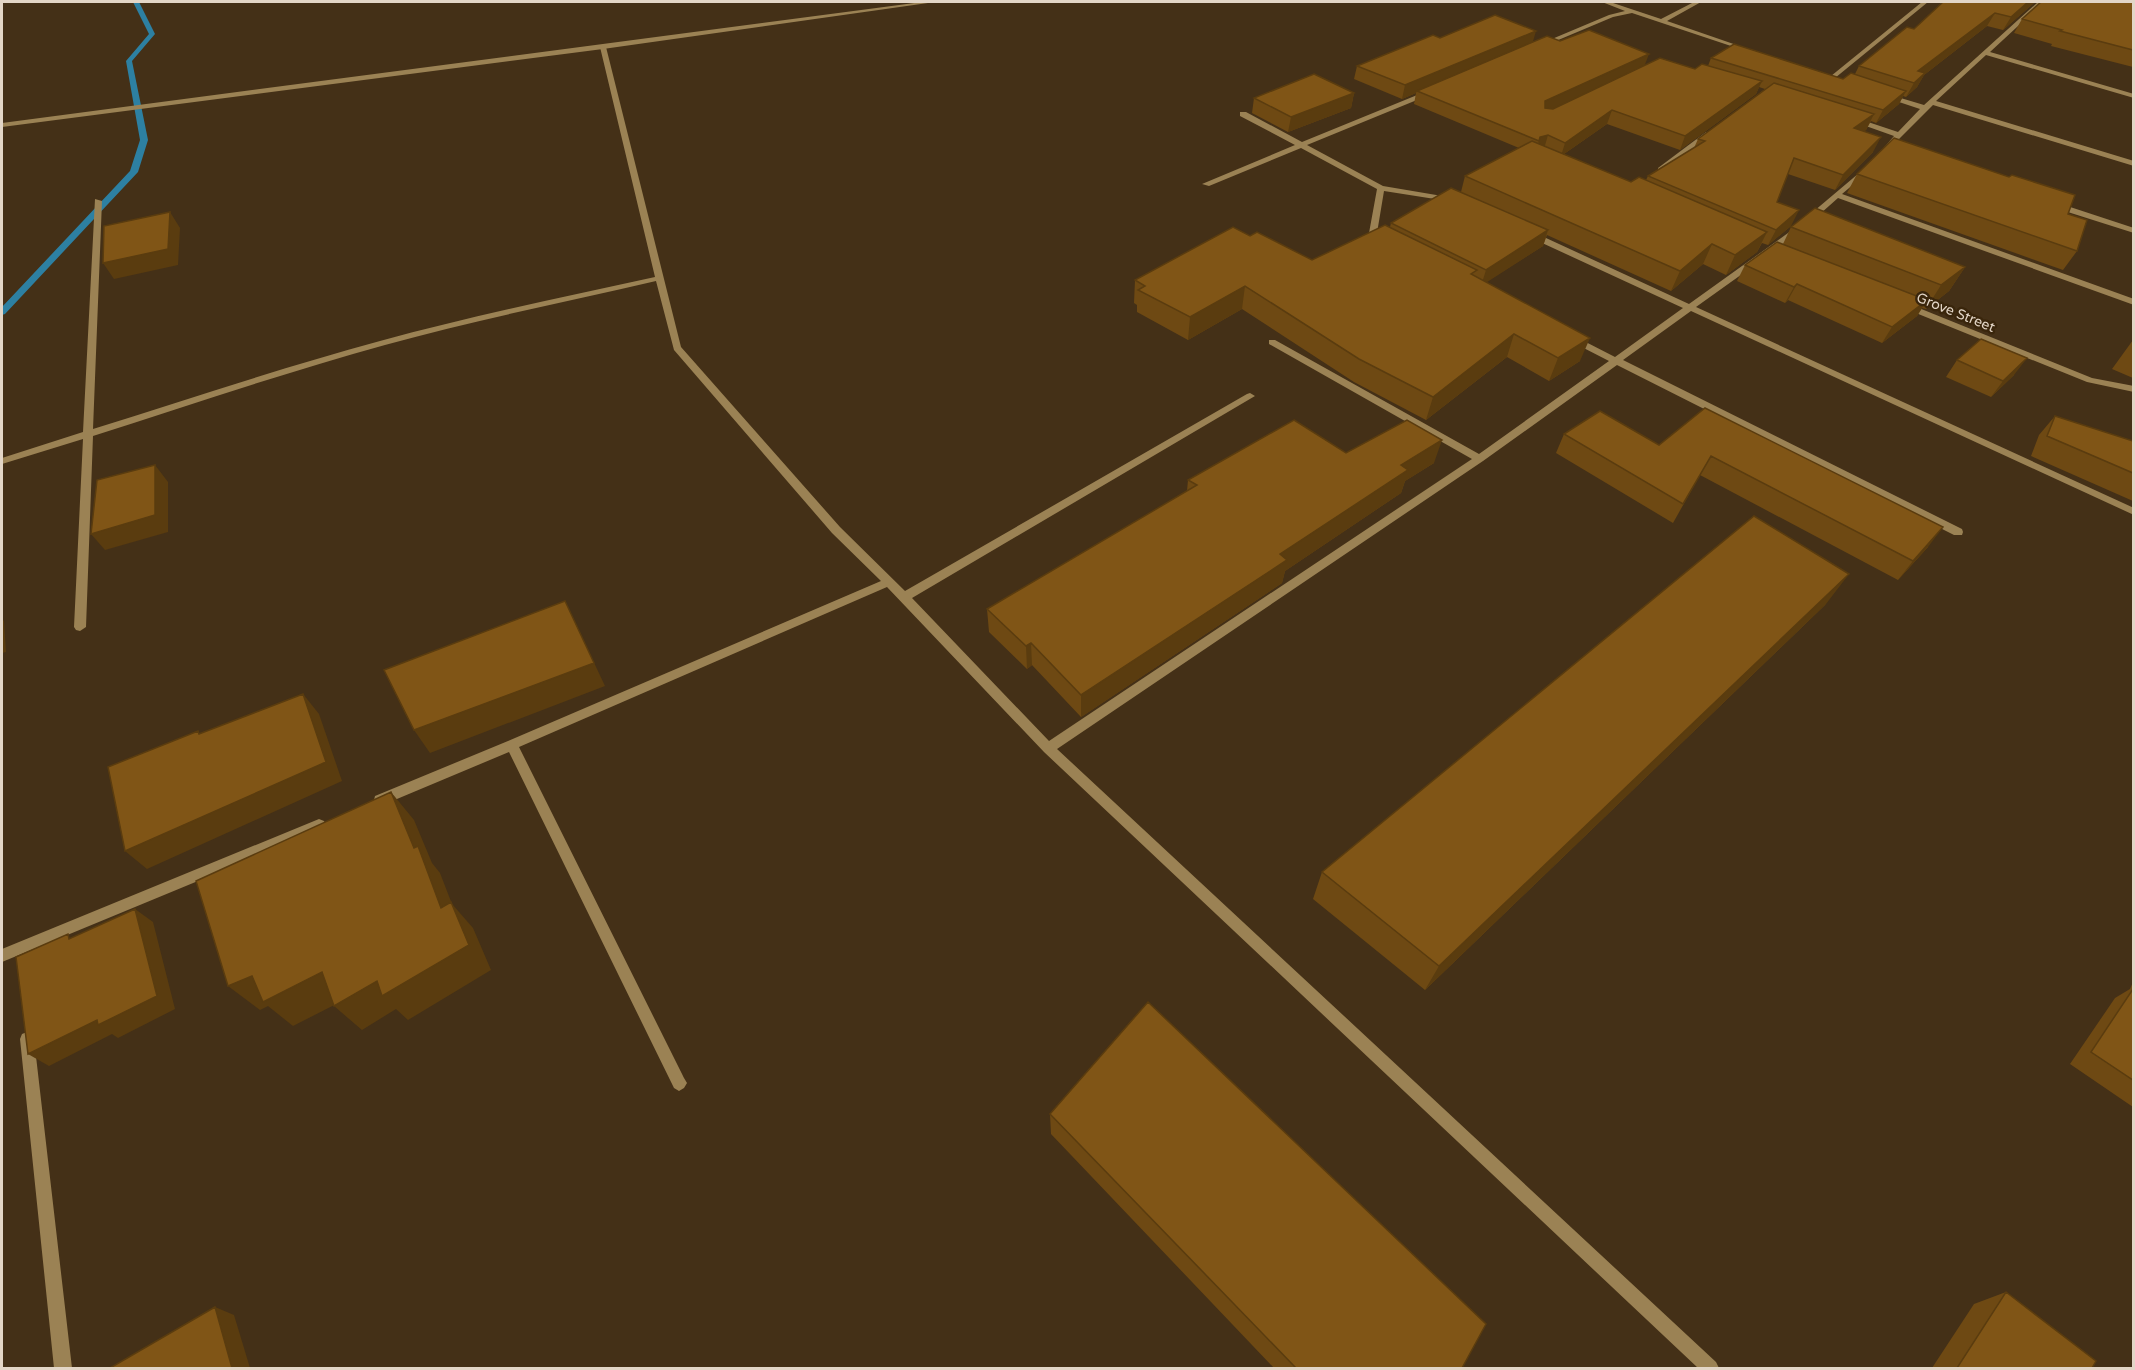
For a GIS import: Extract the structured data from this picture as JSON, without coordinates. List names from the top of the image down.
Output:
{
  "streets": {
    "street": ["Grove Street"]
  }
}
